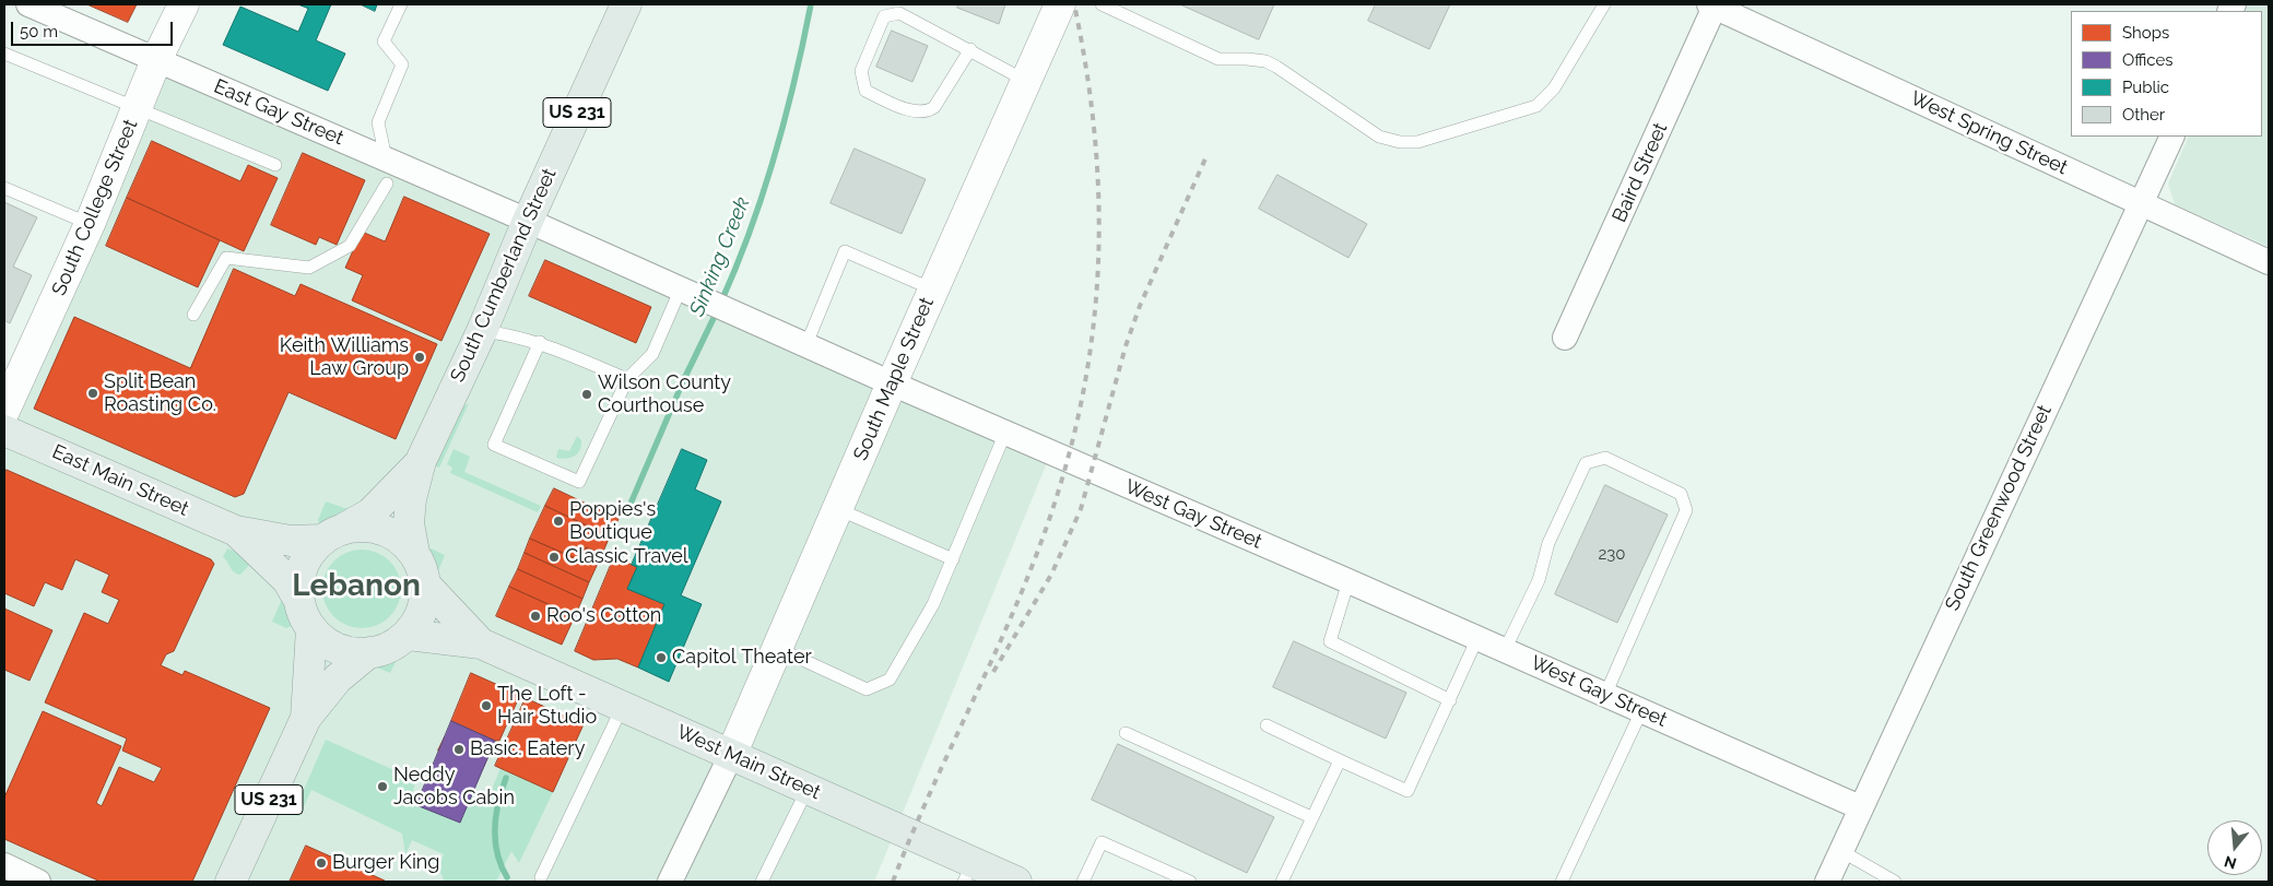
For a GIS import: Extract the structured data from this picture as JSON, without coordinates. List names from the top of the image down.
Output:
{
  "streets": {
    "main road": [
      "US 231",
      "South Cumberland Street",
      "East Main Street",
      "West Main Street"
    ],
    "street": [
      "East Gay Street",
      "West Spring Street",
      "Baird Street",
      "South College Street",
      "South Maple Street",
      "South Greenwood Street",
      "West Gay Street"
    ]
  },
  "crossings": [
    ["East Gay Street", "South College Street"],
    ["East Gay Street", "South Cumberland Street"],
    ["East Gay Street", "West Gay Street"],
    ["US 231", "South Cumberland Street"],
    ["US 231", "East Main Street"],
    ["US 231", "West Main Street"],
    ["West Spring Street", "Baird Street"],
    ["West Spring Street", "South Greenwood Street"],
    ["South Cumberland Street", "East Main Street"],
    ["South Cumberland Street", "West Gay Street"],
    ["South Cumberland Street", "West Main Street"],
    ["South Maple Street", "West Gay Street"],
    ["South Maple Street", "West Main Street"],
    ["East Main Street", "West Main Street"],
    ["South Greenwood Street", "West Gay Street"]
  ],
  "districts": ["Lebanon"],
  "water": ["Sinking Creek"],
  "places": [
    "Keith Williams Law Group",
    "Split Bean Roasting Co.",
    "Wilson County Courthouse",
    "Poppies's Boutique",
    "Classic Travel",
    "Roo's Cotton",
    "Capitol Theater",
    "The Loft - Hair Studio",
    "Basic. Eatery",
    "Neddy Jacobs Cabin",
    "Burger King"
  ],
  "house_numbers": ["230"],
  "legend": [
    "Shops",
    "Offices",
    "Public",
    "Other"
  ],
  "scale_bar": "50 m",
  "north": "bottom"
}
